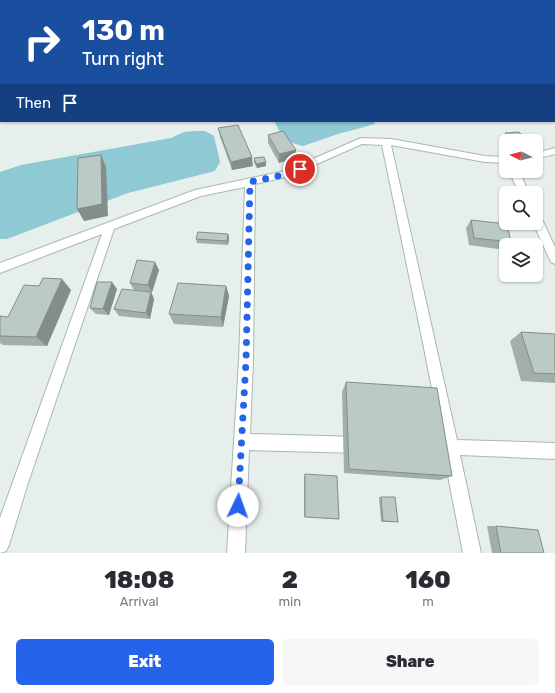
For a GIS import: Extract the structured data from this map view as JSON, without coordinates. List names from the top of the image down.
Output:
{
  "north": "left",
  "page": {
    "turn": ["130 m", "Turn right"],
    "then": "Then",
    "eta": [
      "18:08",
      "Arrival",
      "2",
      "min",
      "160",
      "m"
    ],
    "buttons": ["Exit", "Share"]
  }
}
